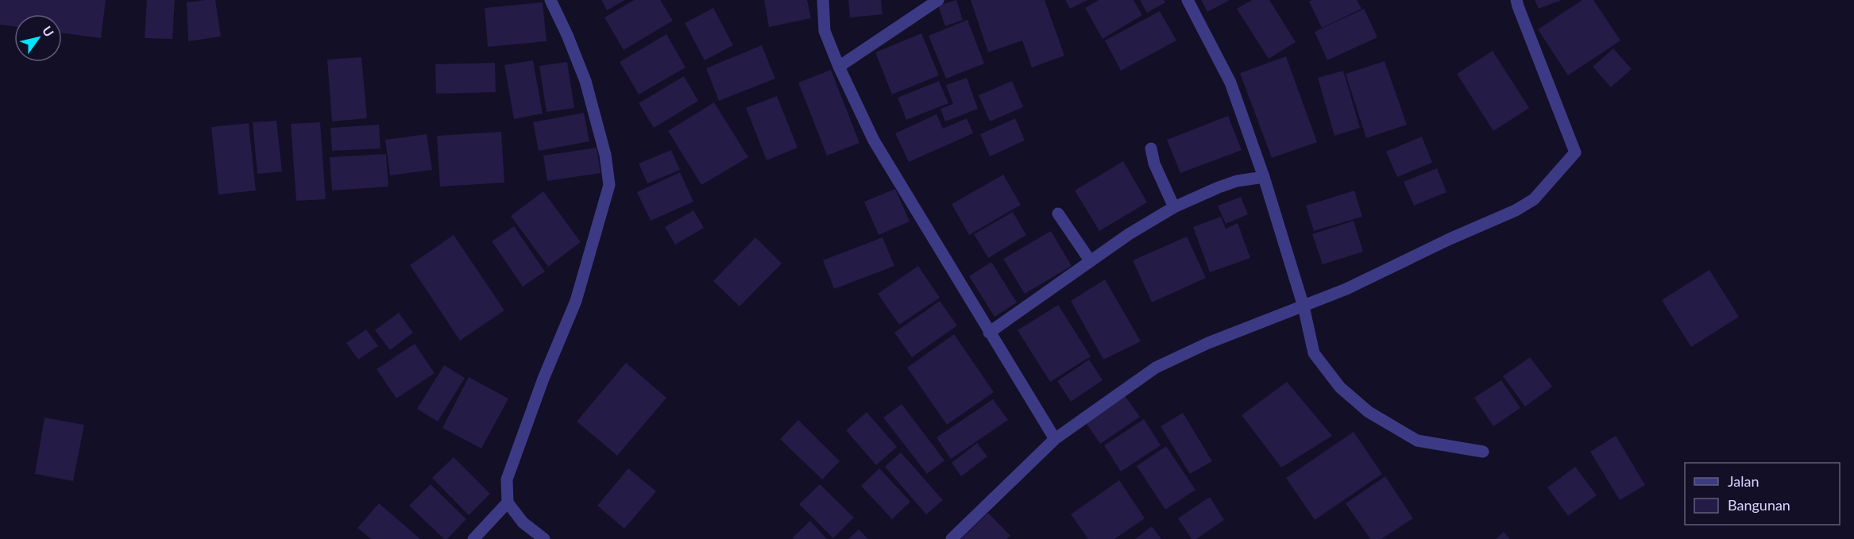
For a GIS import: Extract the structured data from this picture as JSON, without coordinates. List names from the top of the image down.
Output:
{
  "legend": ["Jalan", "Bangunan"],
  "north": "top right"
}
